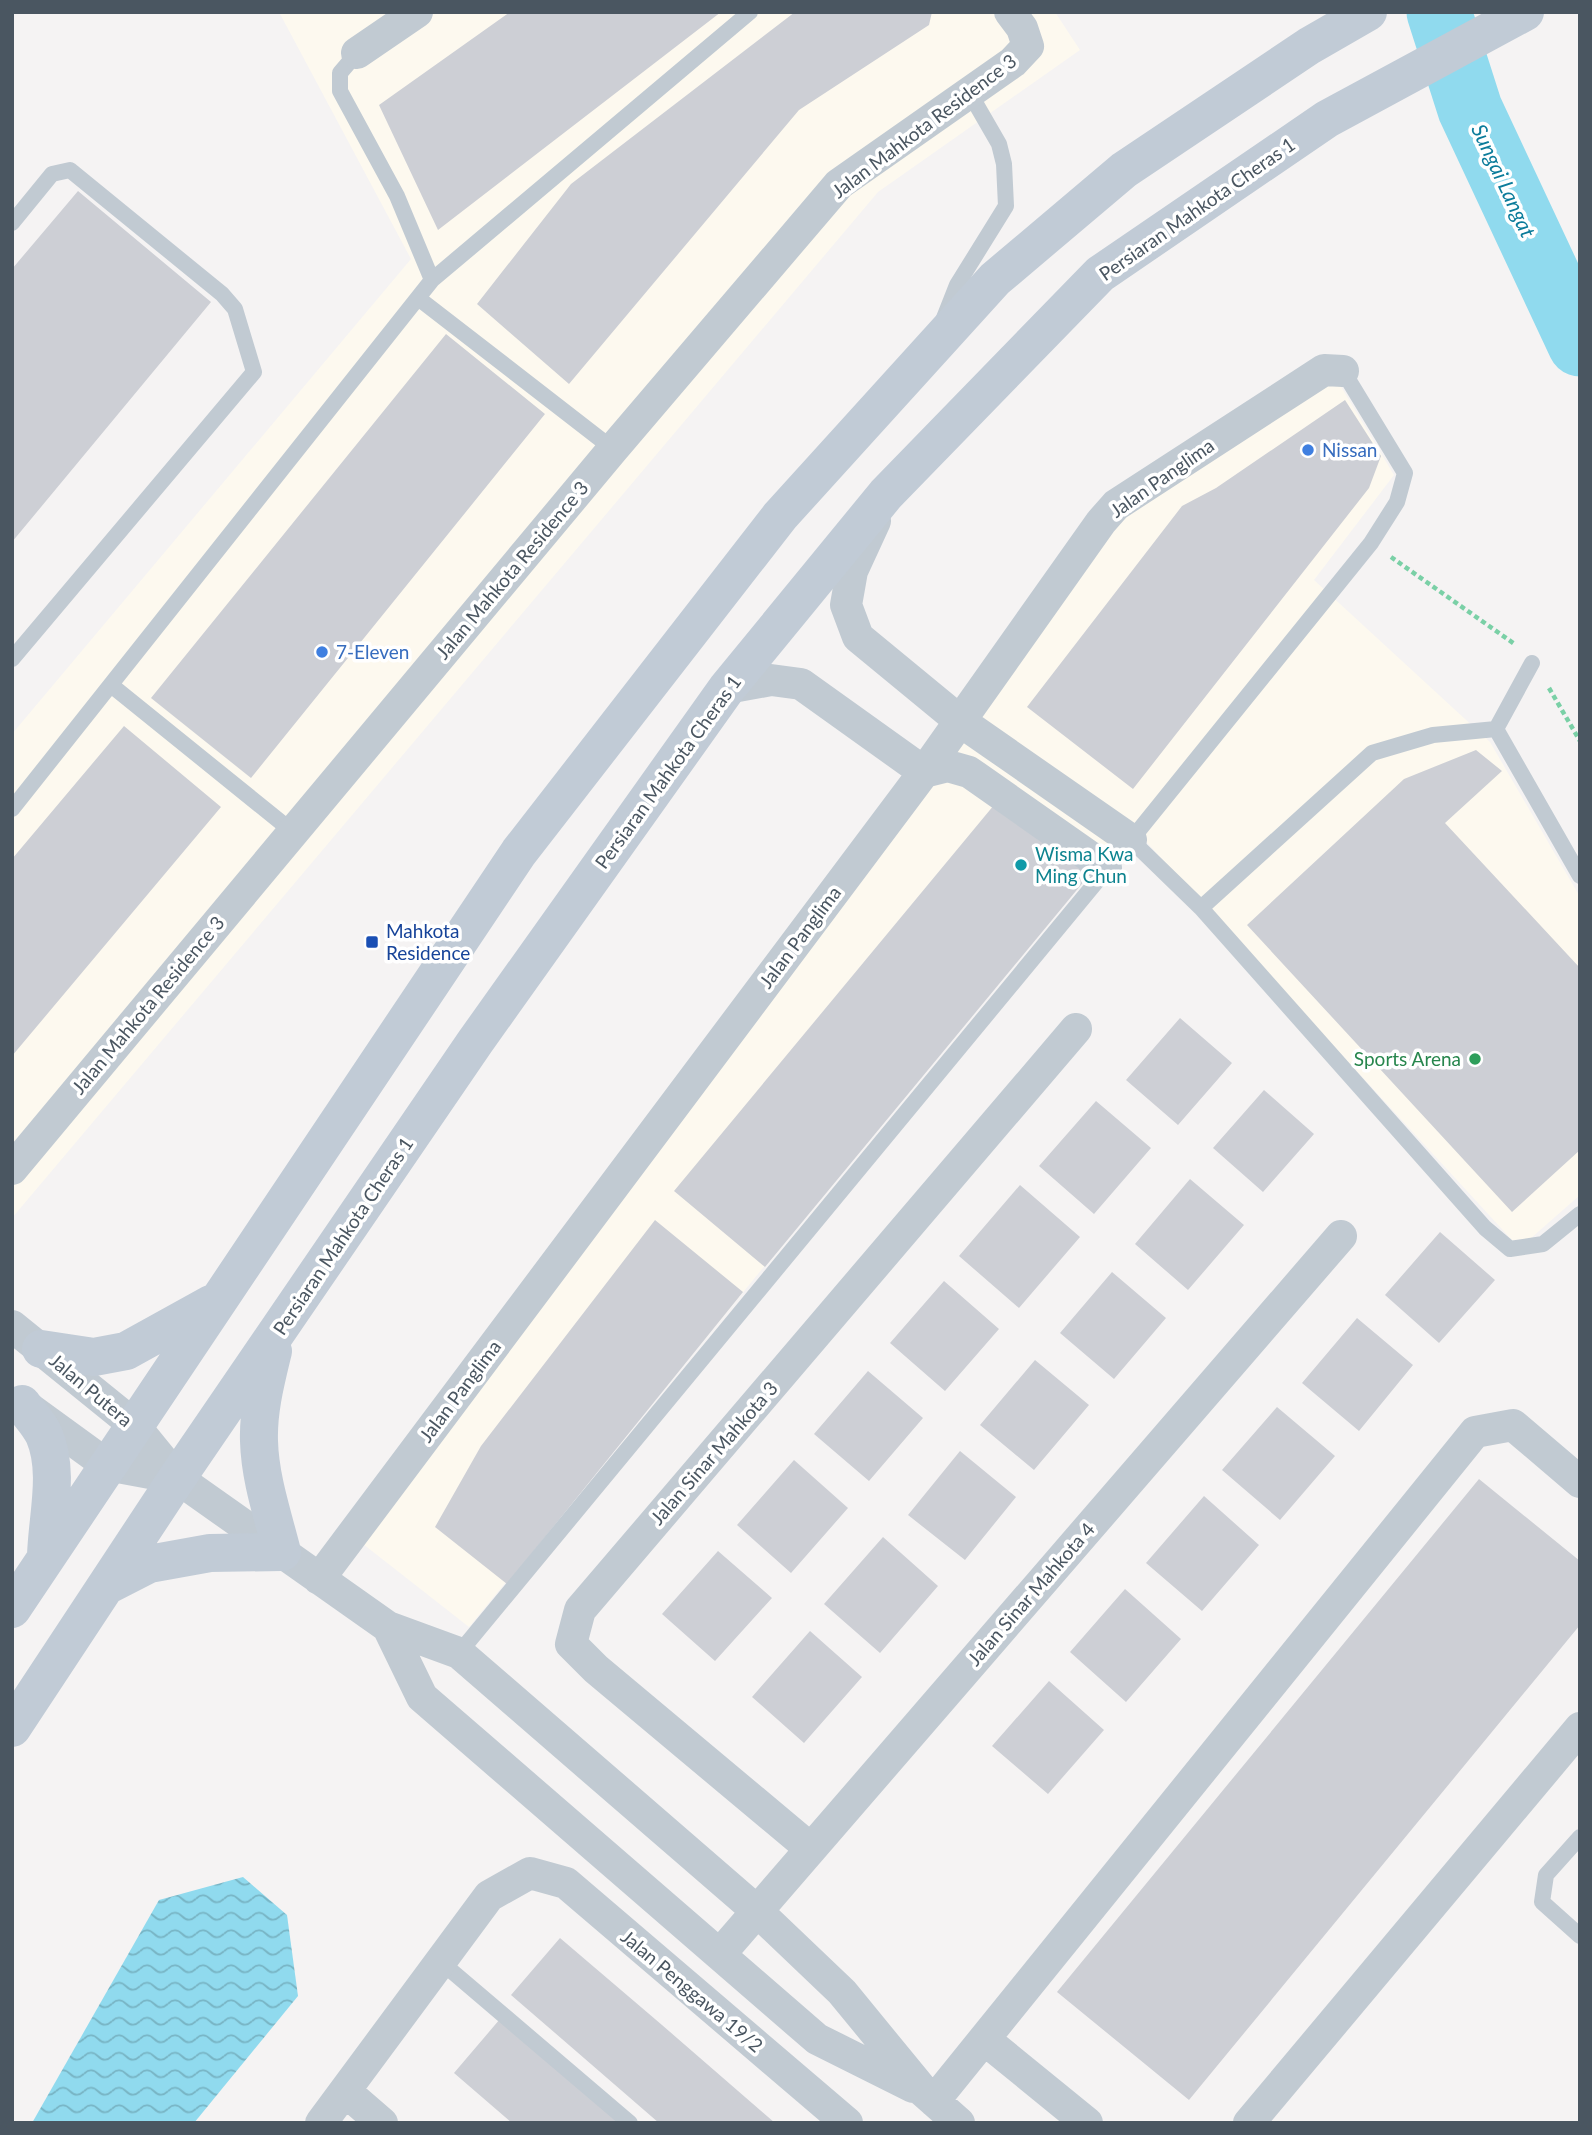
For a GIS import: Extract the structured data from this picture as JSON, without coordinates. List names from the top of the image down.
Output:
{
  "streets": {
    "main road": ["Persiaran Mahkota Cheras 1"],
    "street": [
      "Jalan Mahkota Residence 3",
      "Jalan Panglima",
      "Jalan Putera",
      "Jalan Sinar Mahkota 3",
      "Jalan Sinar Mahkota 4",
      "Jalan Penggawa 19/2"
    ]
  },
  "crossings": [
    ["Persiaran Mahkota Cheras 1", "Jalan Putera"],
    ["Jalan Sinar Mahkota 3", "Jalan Sinar Mahkota 4"]
  ],
  "water": ["Sungai Langat"],
  "places": {
    "other": [
      "Nissan",
      "7-Eleven",
      "Wisma Kwa Ming Chun",
      "Sports Arena"
    ],
    "transit": ["Mahkota Residence"]
  }
}
